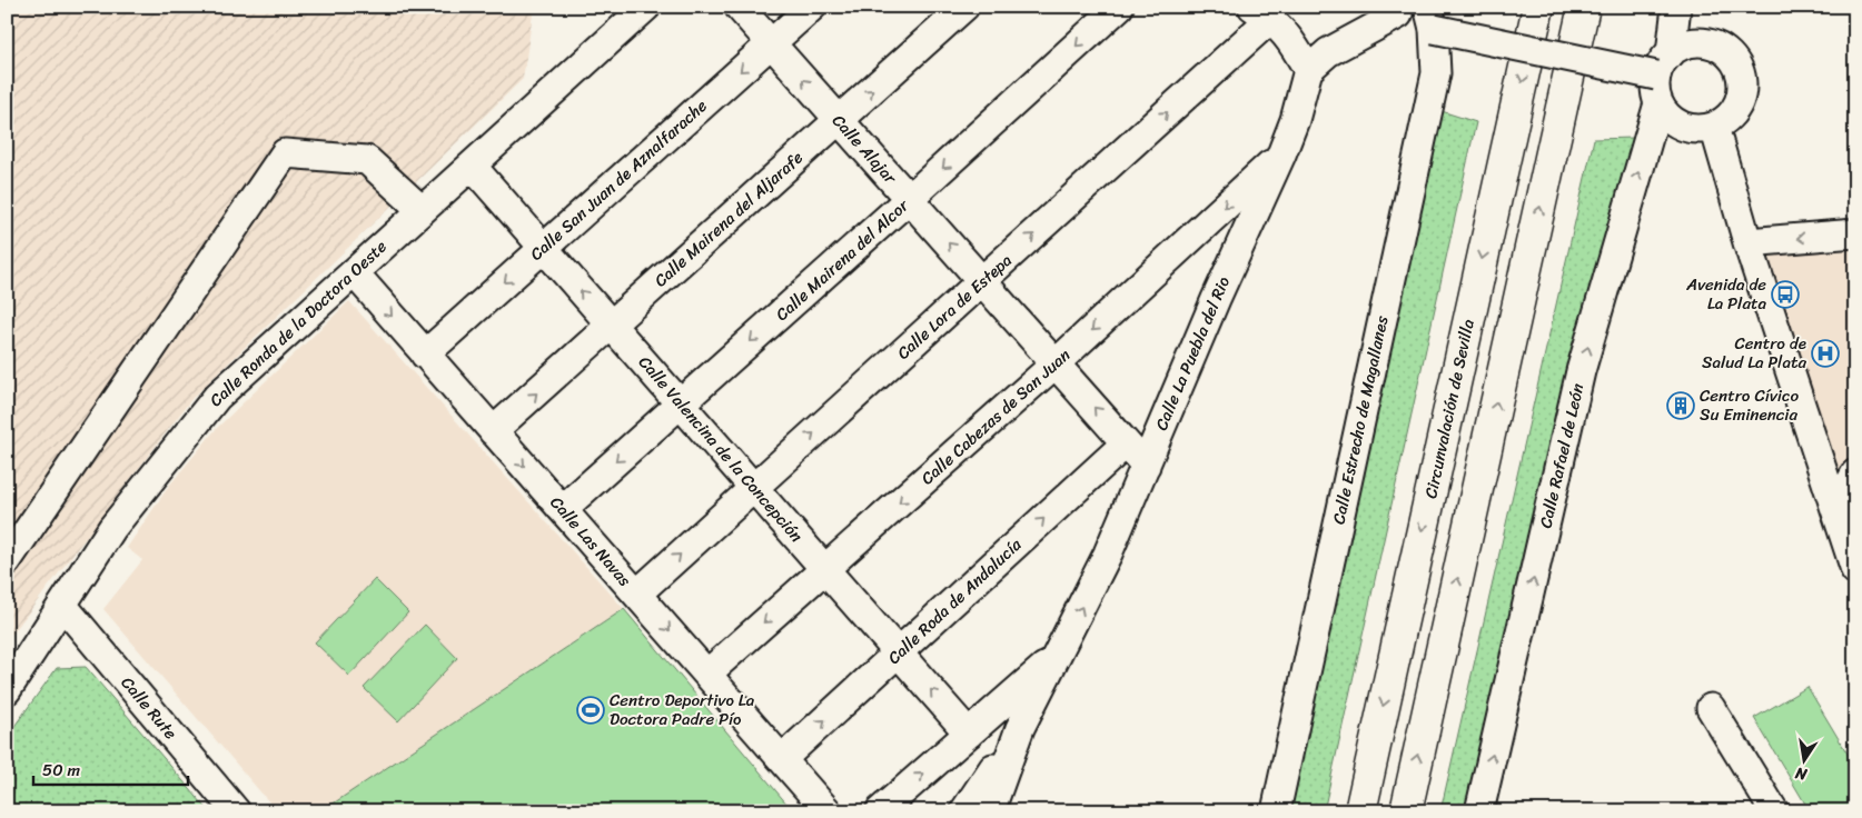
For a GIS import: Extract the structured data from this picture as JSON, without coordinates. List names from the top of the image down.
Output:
{
  "streets": {
    "highway": ["Circunvalación de Sevilla"],
    "street": [
      "Calle Alajar",
      "Calle San Juan de Aznalfarache",
      "Calle Mairena del Aljarafe",
      "Calle Mairena del Alcor",
      "Calle Lora de Estepa",
      "Calle Ronda de la Doctora Oeste",
      "Calle La Puebla del Rio",
      "Calle Cabezas de San Juan",
      "Calle Estrecho de Magallanes",
      "Calle Valencina de la Concepción",
      "Calle Rafael de León",
      "Calle Las Navas",
      "Calle Roda de Andalucía",
      "Calle Rute"
    ]
  },
  "crossings": [
    ["Calle Alajar", "Calle San Juan de Aznalfarache"],
    ["Calle Alajar", "Calle Mairena del Aljarafe"],
    ["Calle Alajar", "Calle Mairena del Alcor"],
    ["Calle Alajar", "Calle Lora de Estepa"],
    ["Calle Alajar", "Calle La Puebla del Rio"],
    ["Calle Alajar", "Calle Cabezas de San Juan"],
    ["Calle Alajar", "Calle Roda de Andalucía"],
    ["Calle San Juan de Aznalfarache", "Calle Valencina de la Concepción"],
    ["Calle San Juan de Aznalfarache", "Calle Las Navas"],
    ["Calle Mairena del Aljarafe", "Calle Valencina de la Concepción"],
    ["Calle Mairena del Aljarafe", "Calle Las Navas"],
    ["Calle Mairena del Alcor", "Calle Valencina de la Concepción"],
    ["Calle Mairena del Alcor", "Calle Las Navas"],
    ["Calle Lora de Estepa", "Calle Valencina de la Concepción"],
    ["Calle Lora de Estepa", "Calle Las Navas"],
    ["Calle Ronda de la Doctora Oeste", "Calle Valencina de la Concepción"],
    ["Calle Ronda de la Doctora Oeste", "Calle Las Navas"],
    ["Calle Ronda de la Doctora Oeste", "Calle Rute"],
    ["Calle La Puebla del Rio", "Calle Cabezas de San Juan"],
    ["Calle Cabezas de San Juan", "Calle Valencina de la Concepción"],
    ["Calle Cabezas de San Juan", "Calle Las Navas"],
    ["Calle Valencina de la Concepción", "Calle Roda de Andalucía"],
    ["Calle Las Navas", "Calle Roda de Andalucía"]
  ],
  "one_way": [
    "Calle Alajar",
    "Calle San Juan de Aznalfarache",
    "Calle Mairena del Aljarafe",
    "Calle Mairena del Alcor",
    "Calle Lora de Estepa",
    "Calle Rafael de León",
    "Calle Las Navas"
  ],
  "places": {
    "bus stop": ["Avenida de La Plata"],
    "hospital": ["Centro de Salud La Plata"],
    "building": ["Centro Cívico Su Eminencia"],
    "sports": ["Centro Deportivo La Doctora Padre Pío"]
  },
  "scale_bar": "50 m",
  "north": "bottom"
}
